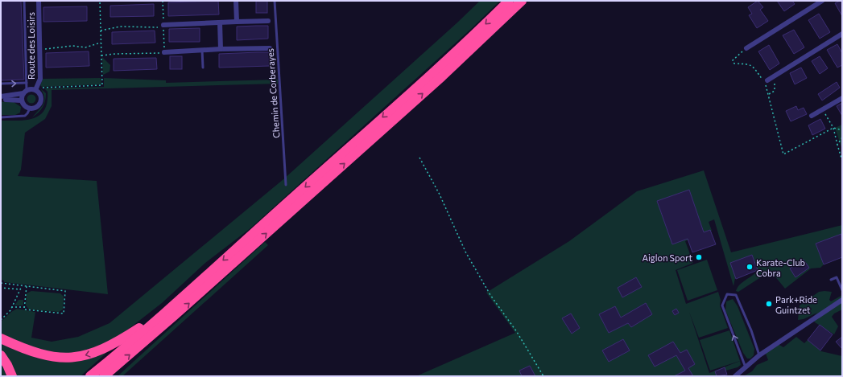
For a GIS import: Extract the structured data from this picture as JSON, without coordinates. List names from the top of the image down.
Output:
{
  "streets": {
    "street": ["Route des Loisirs"],
    "lane": ["Chemin de Corberayes"]
  },
  "places": ["Aiglon Sport", "Karate-Club Cobra", "Park+Ride Guintzet"]
}
